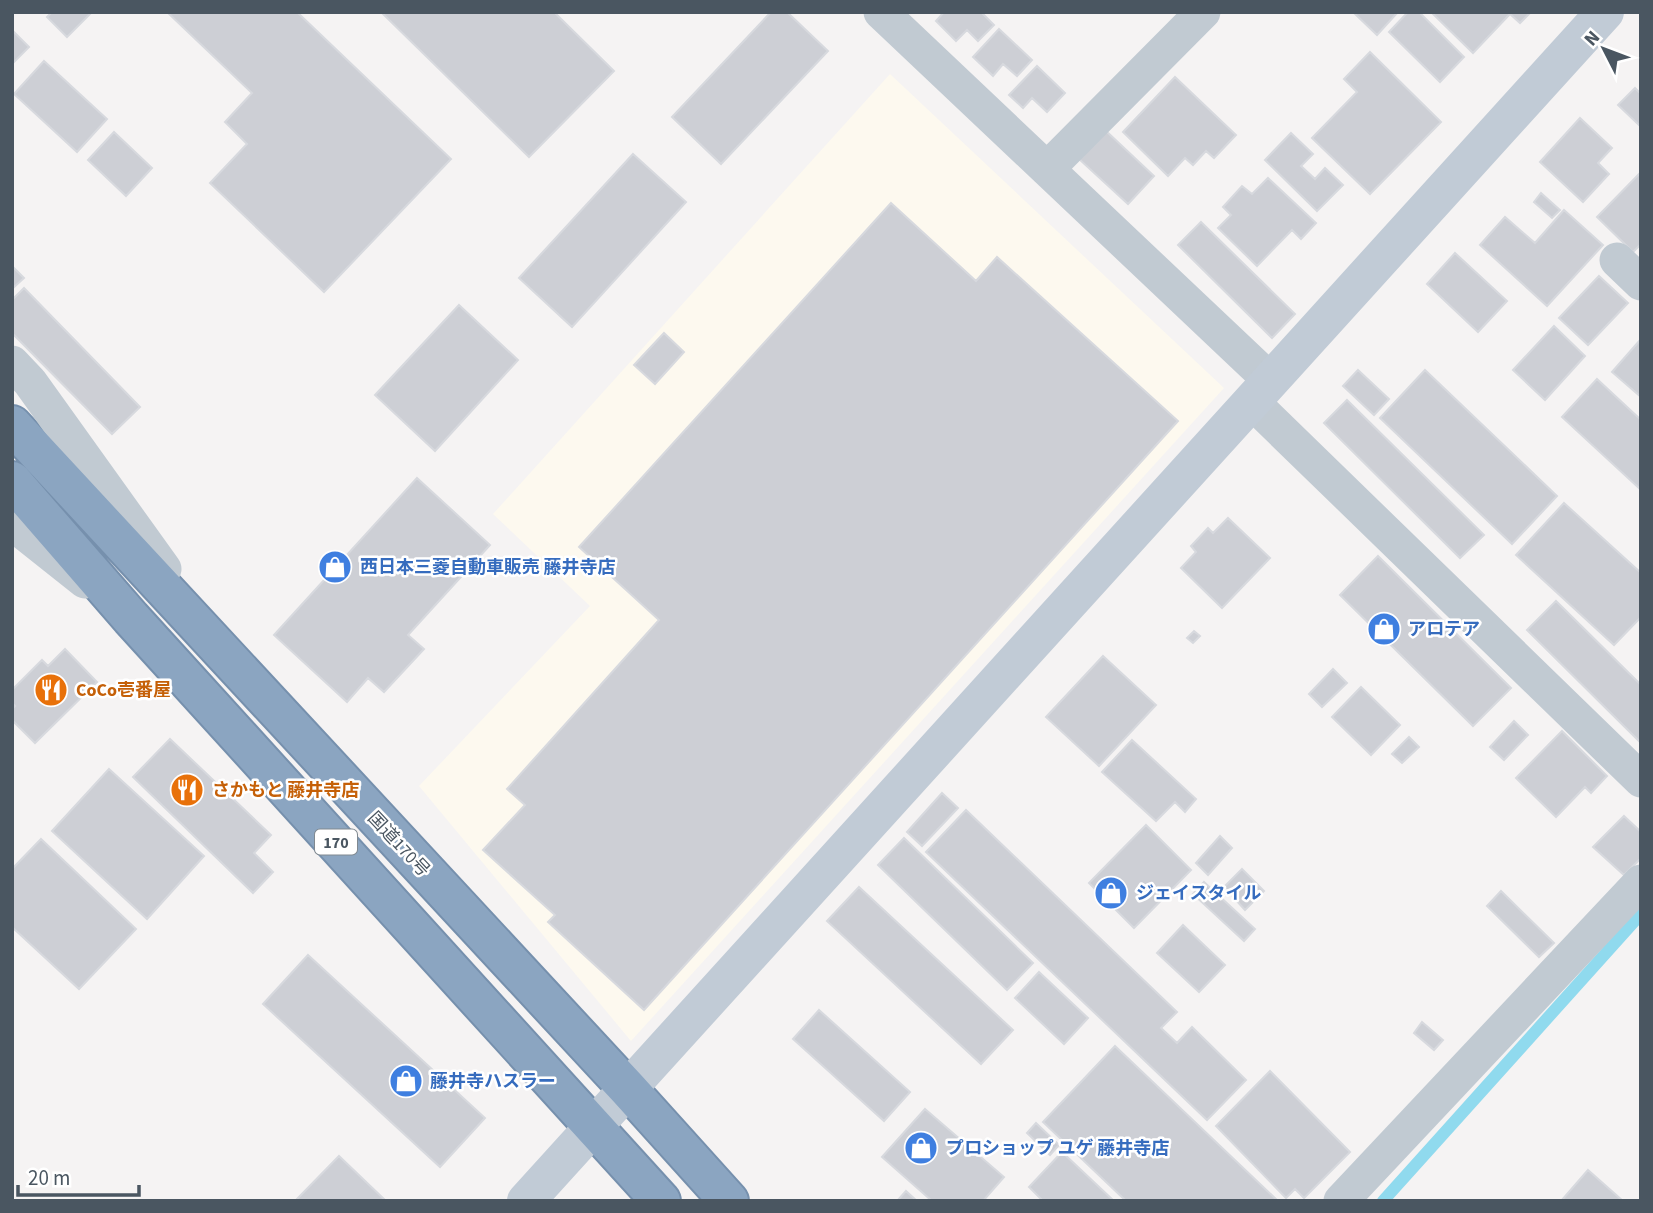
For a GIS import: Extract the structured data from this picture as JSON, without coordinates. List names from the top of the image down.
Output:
{
  "streets": {
    "highway": ["170", "国道170号"]
  },
  "places": {
    "shop": [
      "西日本三菱自動車販売 藤井寺店",
      "アロテア",
      "ジェイスタイル",
      "藤井寺ハスラー",
      "プロショップ ユゲ 藤井寺店"
    ],
    "restaurant": ["CoCo壱番屋", "さかもと 藤井寺店"]
  },
  "scale_bar": "20 m",
  "north": "top left"
}
